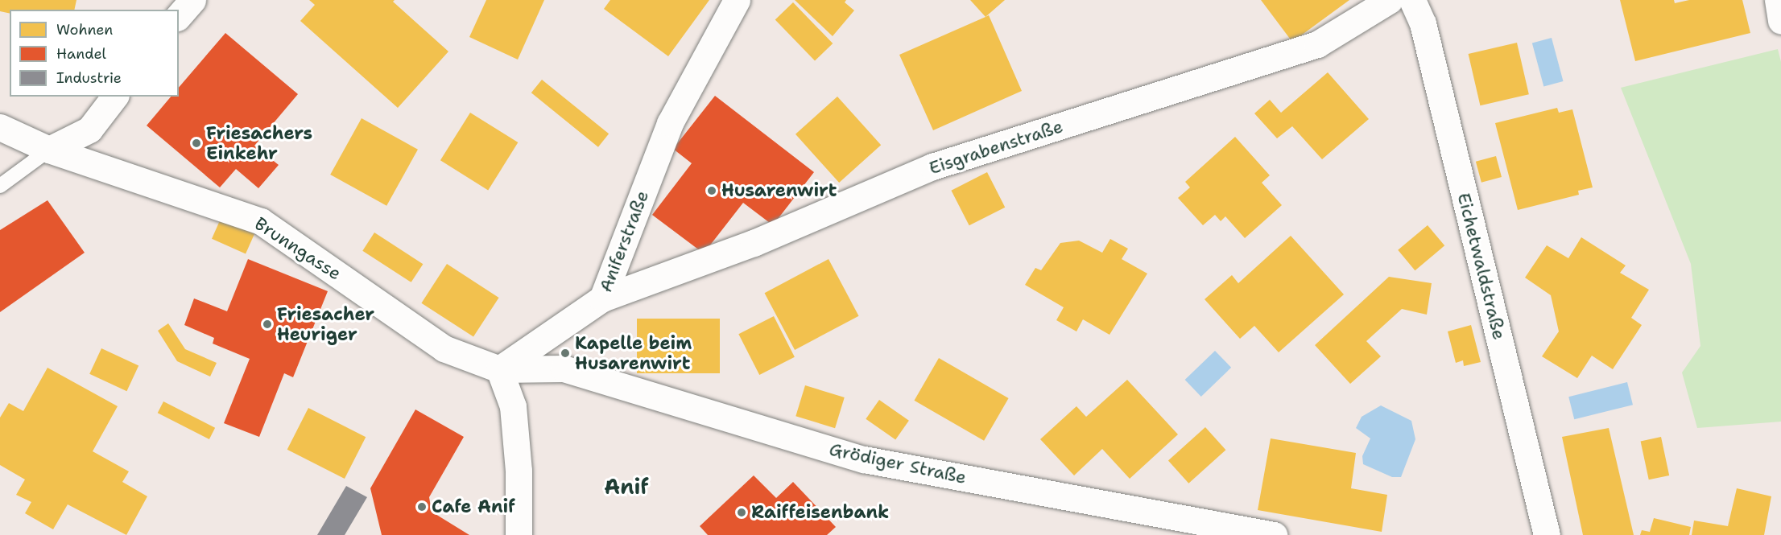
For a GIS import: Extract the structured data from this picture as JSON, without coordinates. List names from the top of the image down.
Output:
{
  "streets": {
    "street": [
      "Eisgrabenstraße",
      "Aniferstraße",
      "Brunngasse",
      "Eichetwaldstraße",
      "Grödiger Straße"
    ]
  },
  "crossings": [
    ["Eisgrabenstraße", "Aniferstraße"],
    ["Aniferstraße", "Brunngasse"],
    ["Aniferstraße", "Grödiger Straße"],
    ["Brunngasse", "Grödiger Straße"]
  ],
  "districts": ["Anif"],
  "places": [
    "Friesachers Einkehr",
    "Husarenwirt",
    "Friesacher Heuriger",
    "Kapelle beim Husarenwirt",
    "Cafe Anif",
    "Raiffeisenbank"
  ],
  "legend": ["Wohnen", "Handel", "Industrie"]
}
